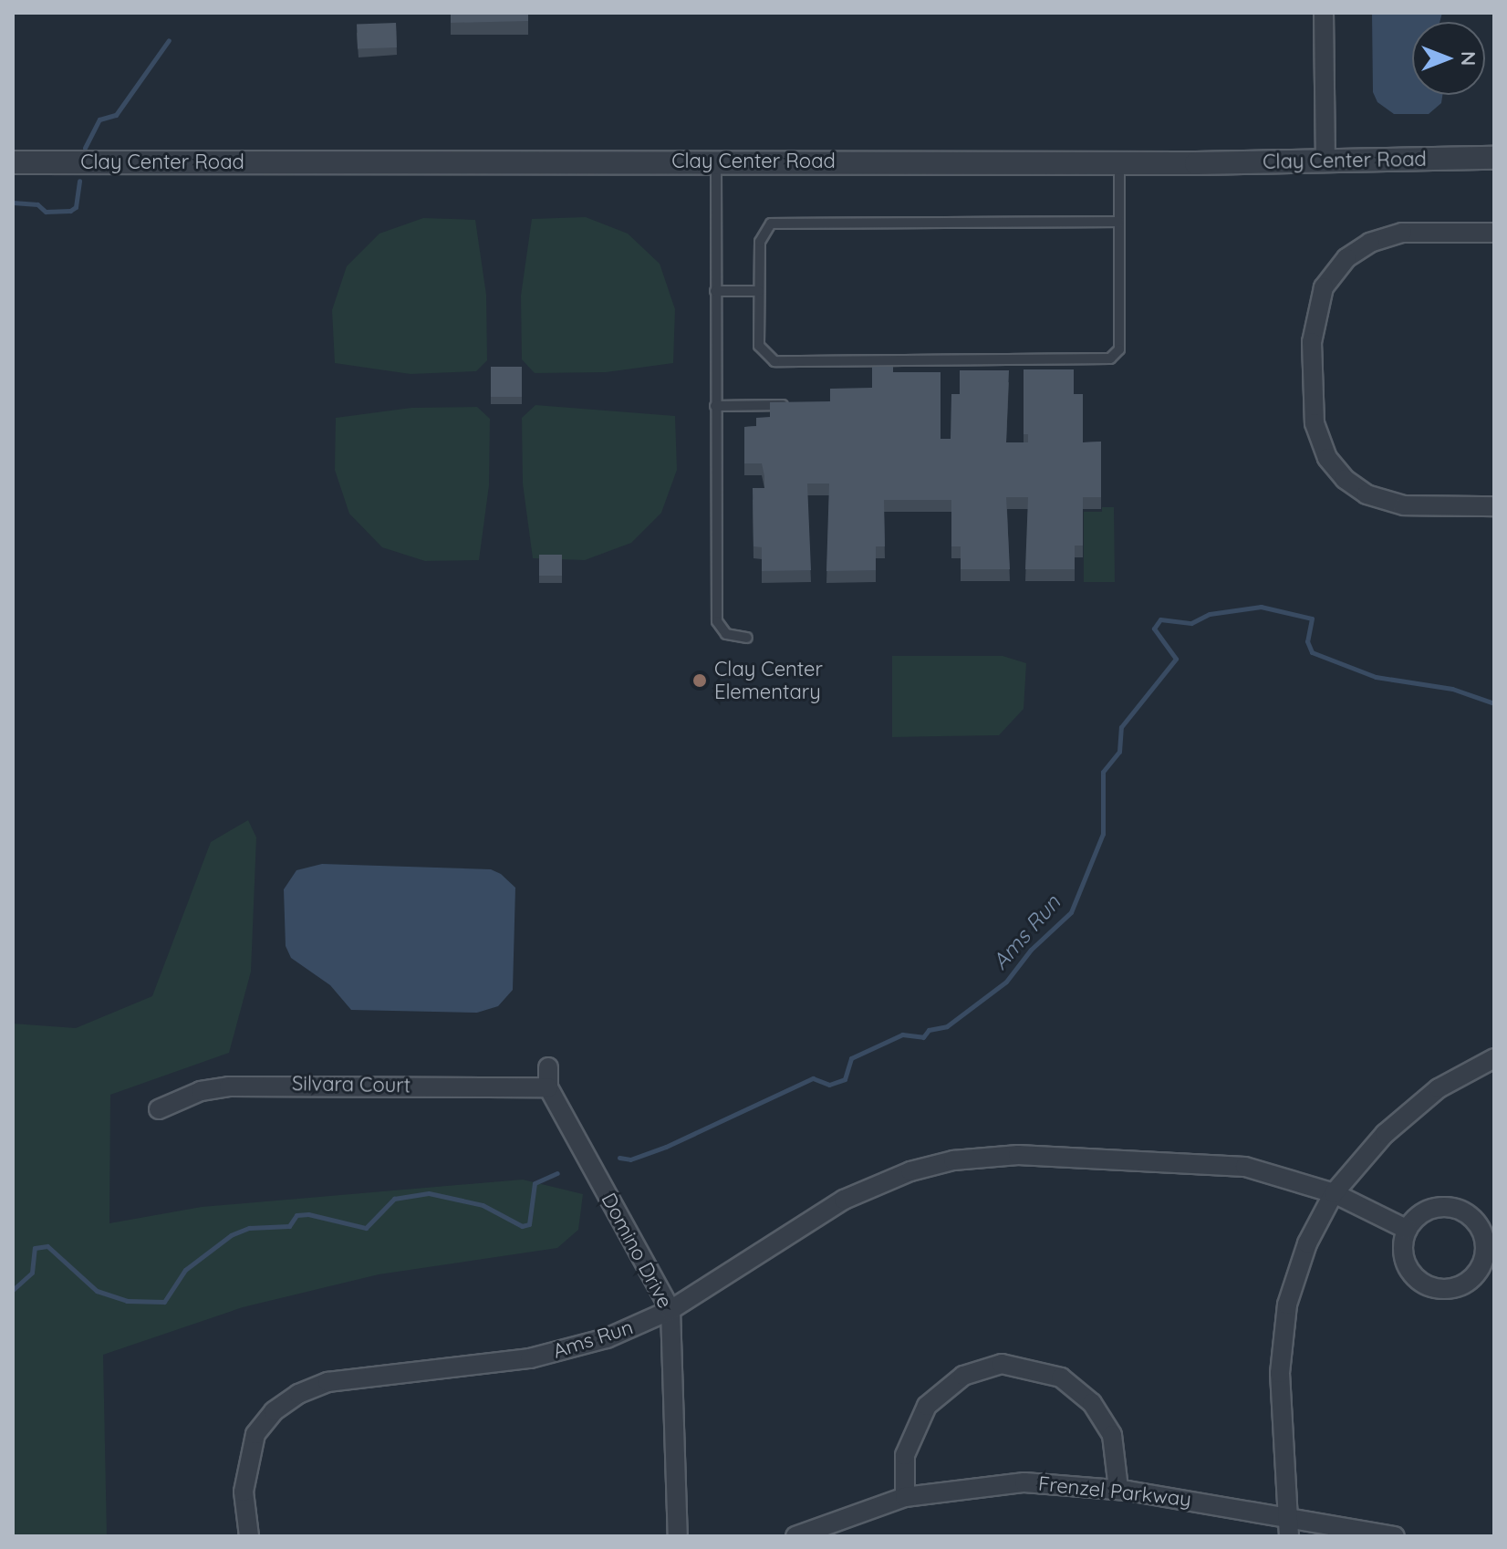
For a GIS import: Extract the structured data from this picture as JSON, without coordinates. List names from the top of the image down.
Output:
{
  "streets": {
    "street": [
      "Clay Center Road",
      "Silvara Court",
      "Domino Drive",
      "Ams Run",
      "Frenzel Parkway"
    ]
  },
  "crossings": [
    ["Silvara Court", "Domino Drive"],
    ["Domino Drive", "Ams Run"]
  ],
  "water": ["Ams Run"],
  "places": ["Clay Center Elementary"],
  "north": "right"
}
